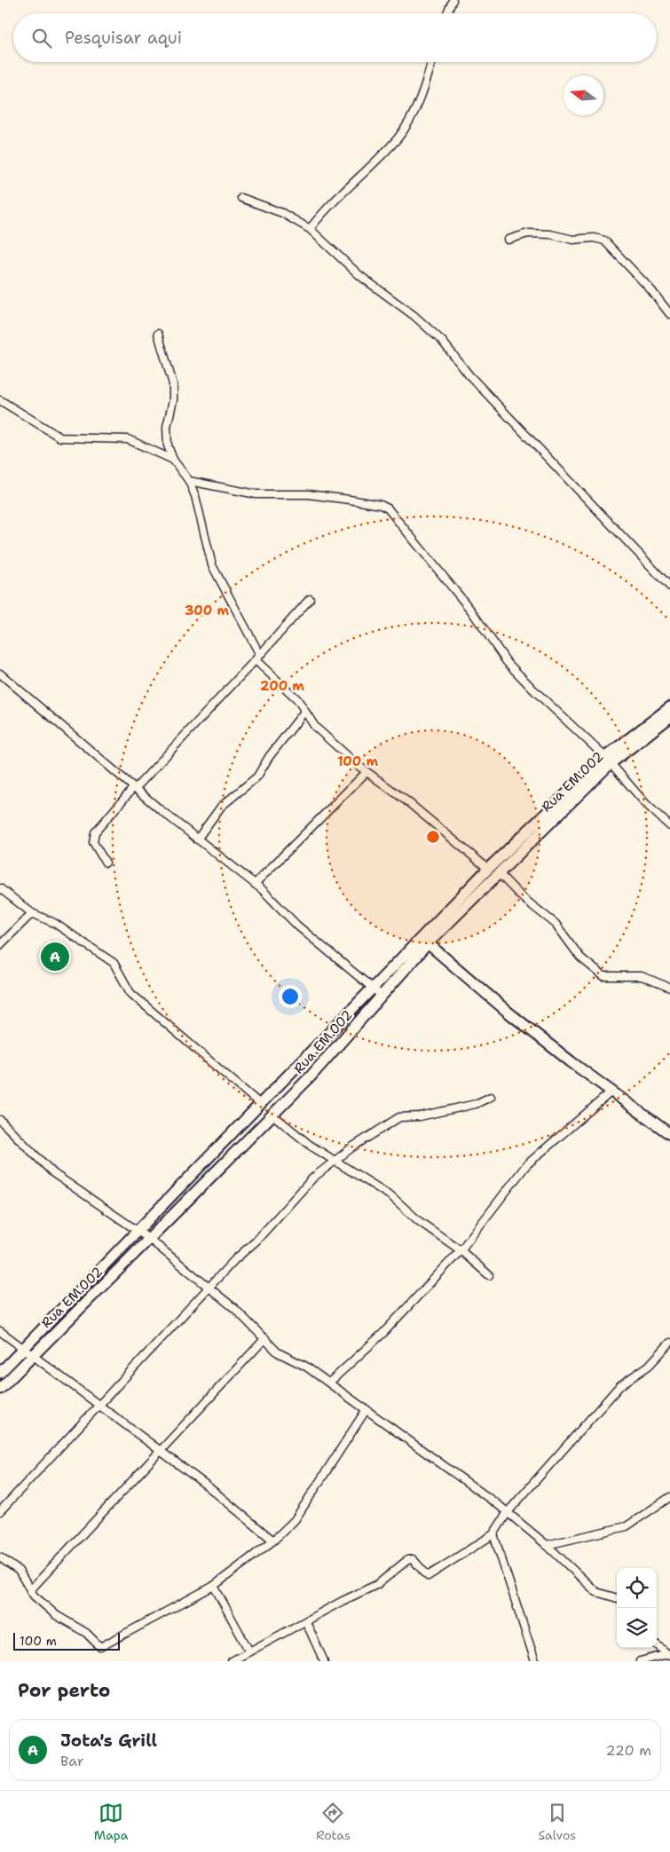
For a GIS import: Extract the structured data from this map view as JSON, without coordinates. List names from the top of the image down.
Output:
{
  "streets": {
    "street": ["Rua EM.002"]
  },
  "scale_bar": "100 m",
  "north": "left",
  "page": {
    "search": "Pesquisar aqui",
    "pins": "A",
    "scale": "100 m",
    "heading": "Por perto",
    "list": [
      {
        "mark": "A",
        "name": "Jota's Grill",
        "note": "Bar",
        "value": "220 m"
      }
    ],
    "nav": ["Mapa", "Rotas", "Salvos"]
  },
  "rings": ["300 m", "200 m", "100 m"]
}
